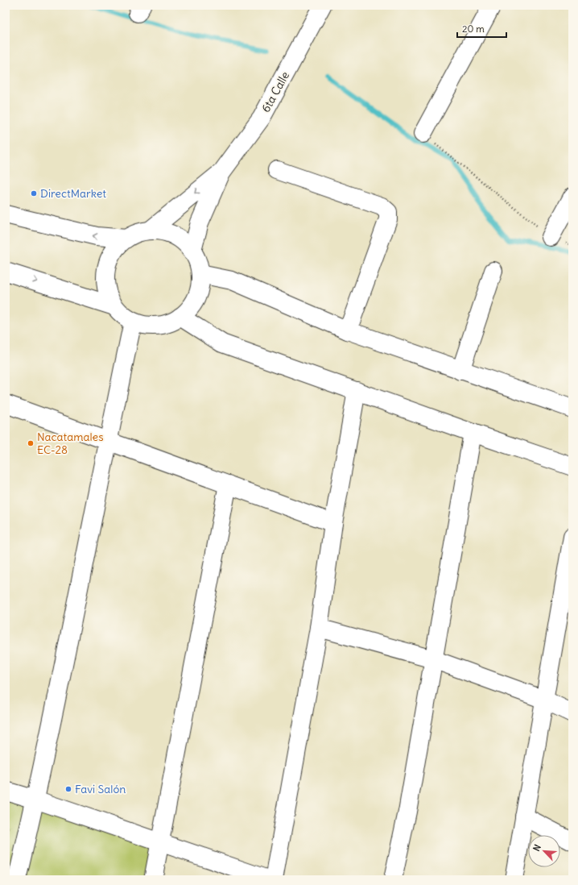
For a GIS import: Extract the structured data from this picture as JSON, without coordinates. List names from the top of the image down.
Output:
{
  "streets": {
    "street": ["6ta Calle"]
  },
  "places": ["DirectMarket", "Nacatamales EC-28", "Favi Salón"],
  "scale_bar": "20 m",
  "north": "top left"
}
